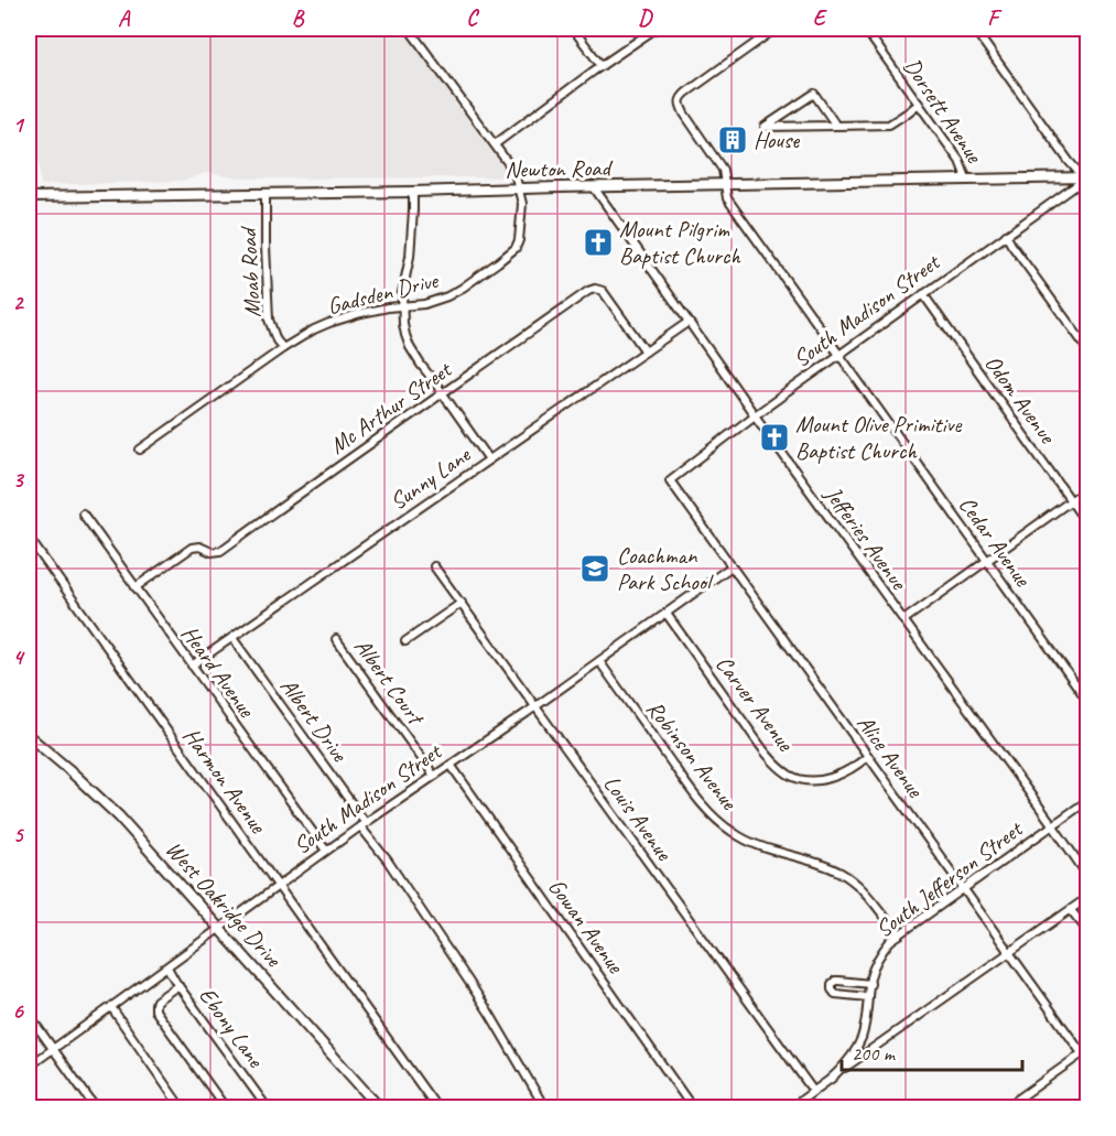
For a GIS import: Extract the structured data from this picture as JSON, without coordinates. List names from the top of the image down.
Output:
{
  "streets": {
    "main road": ["Newton Road", "West Oakridge Drive"],
    "street": [
      "Dorsett Avenue",
      "Moab Road",
      "Gadsden Drive",
      "South Madison Street",
      "Odom Avenue",
      "Mc Arthur Street",
      "Sunny Lane",
      "Jefferies Avenue",
      "Cedar Avenue",
      "Heard Avenue",
      "Albert Court",
      "Carver Avenue",
      "Albert Drive",
      "Robinson Avenue",
      "Alice Avenue",
      "Harmon Avenue",
      "Louis Avenue",
      "South Jefferson Street",
      "Gowan Avenue",
      "Ebony Lane"
    ]
  },
  "crossings": [
    ["Dorsett Avenue", "Newton Road"],
    ["Newton Road", "Moab Road"],
    ["Newton Road", "Gadsden Drive"],
    ["Newton Road", "South Madison Street"],
    ["Newton Road", "Jefferies Avenue"],
    ["Newton Road", "Cedar Avenue"],
    ["Moab Road", "Gadsden Drive"],
    ["South Madison Street", "Odom Avenue"],
    ["South Madison Street", "Jefferies Avenue"],
    ["South Madison Street", "Cedar Avenue"],
    ["South Madison Street", "Heard Avenue"],
    ["South Madison Street", "Albert Court"],
    ["South Madison Street", "Carver Avenue"],
    ["South Madison Street", "Albert Drive"],
    ["South Madison Street", "Robinson Avenue"],
    ["South Madison Street", "Alice Avenue"],
    ["South Madison Street", "Harmon Avenue"],
    ["South Madison Street", "Louis Avenue"],
    ["South Madison Street", "West Oakridge Drive"],
    ["South Madison Street", "Gowan Avenue"],
    ["South Madison Street", "Ebony Lane"],
    ["Mc Arthur Street", "Sunny Lane"],
    ["Mc Arthur Street", "Heard Avenue"],
    ["Sunny Lane", "Jefferies Avenue"],
    ["Sunny Lane", "Heard Avenue"],
    ["Sunny Lane", "Albert Drive"],
    ["Jefferies Avenue", "South Jefferson Street"],
    ["Carver Avenue", "Alice Avenue"],
    ["Robinson Avenue", "South Jefferson Street"],
    ["Alice Avenue", "South Jefferson Street"]
  ],
  "places": {
    "building": ["House"],
    "church": ["Mount Pilgrim Baptist Church", "Mount Olive Primitive Baptist Church"],
    "school or university": ["Coachman Park School"]
  },
  "scale_bar": "200 m",
  "grid": {
    "columns": [
      "A",
      "B",
      "C",
      "D",
      "E",
      "F"
    ],
    "rows": [
      "1",
      "2",
      "3",
      "4",
      "5",
      "6"
    ]
  }
}
